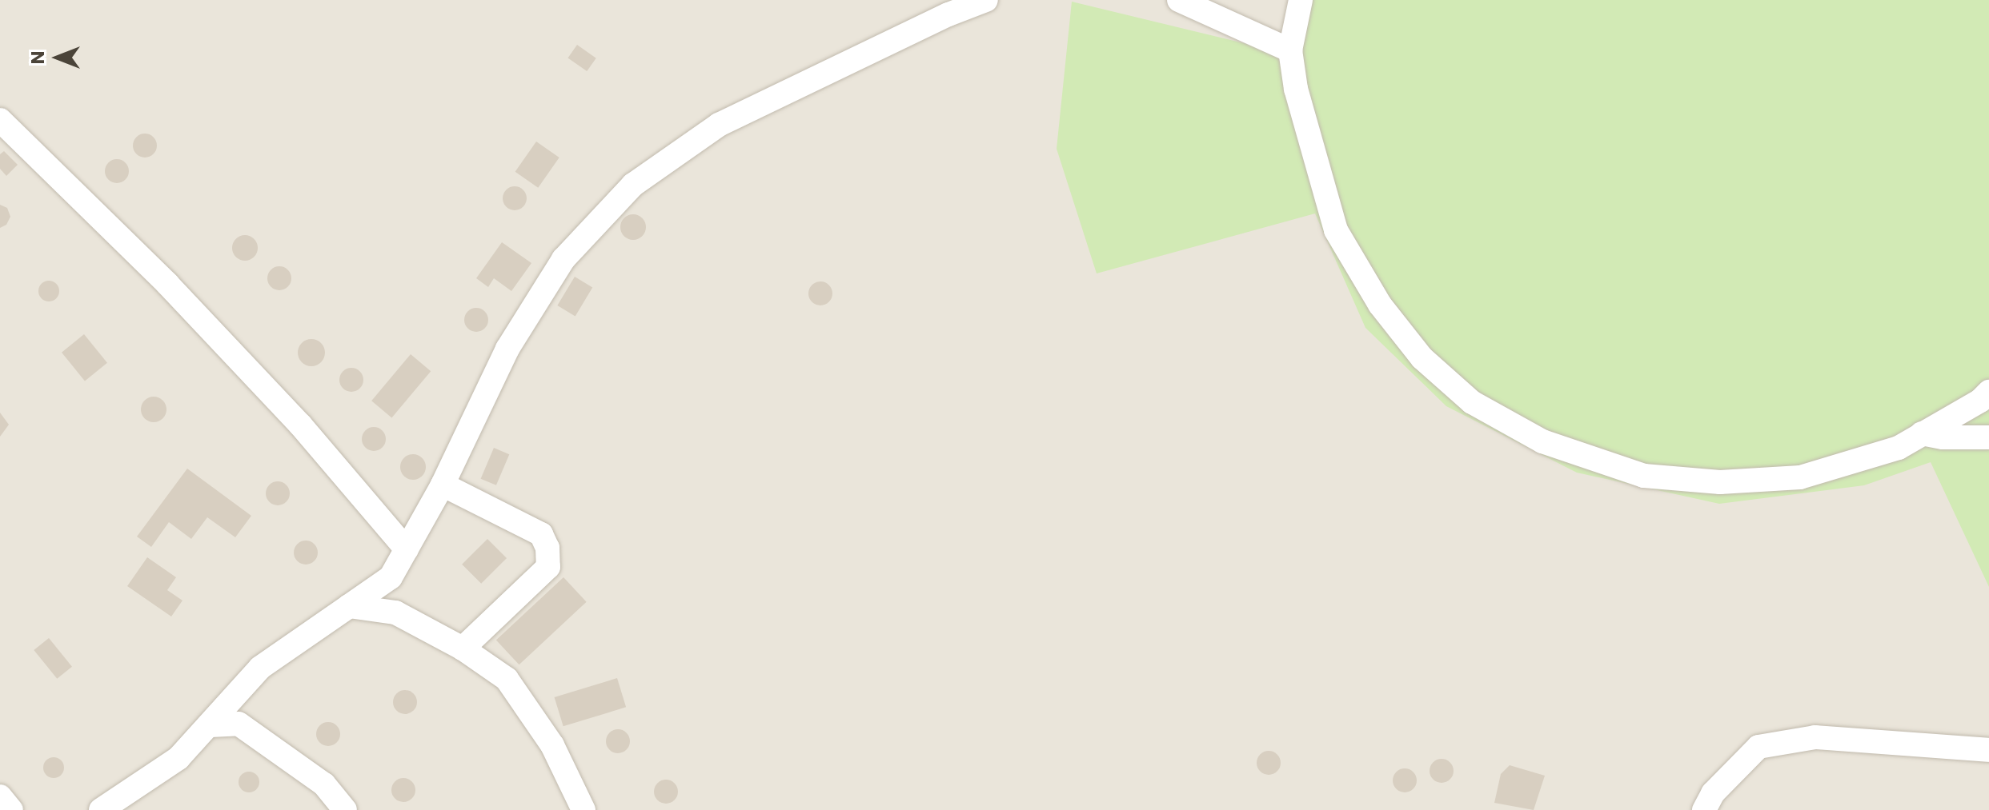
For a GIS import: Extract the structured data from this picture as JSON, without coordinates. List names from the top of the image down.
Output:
{
  "north": "left"
}
